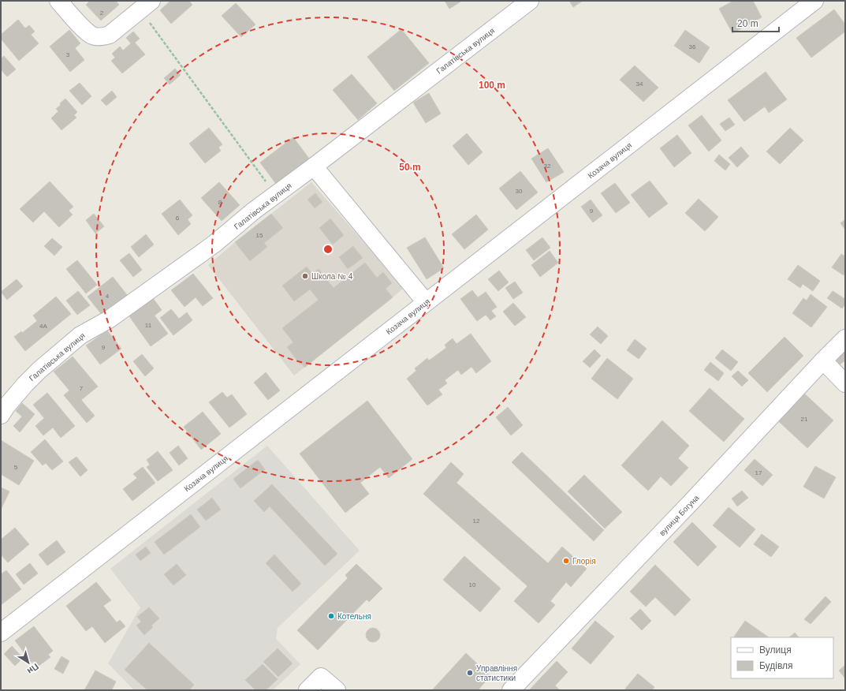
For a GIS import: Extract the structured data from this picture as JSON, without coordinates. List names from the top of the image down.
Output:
{
  "streets": {
    "street": ["Галатівська вулиця", "Козача вулиця", "вулиця Богуна"]
  },
  "places": [
    "Школа № 4",
    "Глорія",
    "Котельня",
    "Управління статистики"
  ],
  "house_numbers": [
    "2",
    "36",
    "3",
    "34",
    "32",
    "30",
    "8",
    "9",
    "6",
    "15",
    "4",
    "11",
    "4А",
    "9",
    "7",
    "21",
    "5",
    "17",
    "12",
    "10"
  ],
  "legend": ["Вулиця", "Будівля"],
  "scale_bar": "20 m",
  "north": "bottom right",
  "rings": ["100 m", "50 m"]
}
